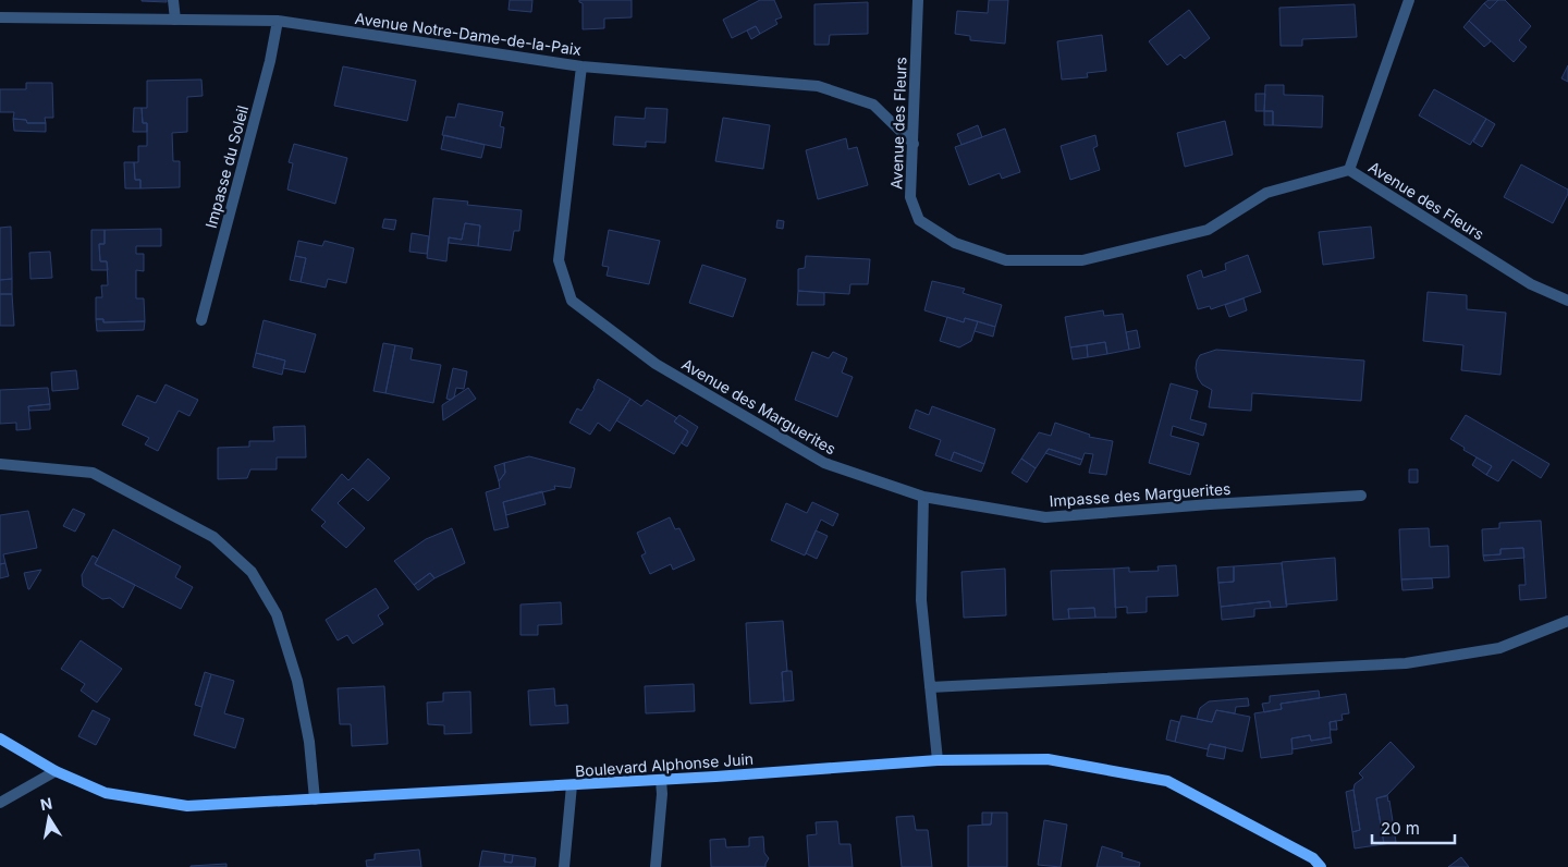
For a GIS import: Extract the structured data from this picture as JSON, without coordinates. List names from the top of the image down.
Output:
{
  "streets": {
    "street": [
      "Avenue Notre-Dame-de-la-Paix",
      "Avenue des Fleurs",
      "Impasse du Soleil",
      "Avenue des Marguerites",
      "Impasse des Marguerites",
      "Boulevard Alphonse Juin"
    ]
  },
  "crossings": [
    ["Avenue Notre-Dame-de-la-Paix", "Avenue des Fleurs"],
    ["Avenue Notre-Dame-de-la-Paix", "Impasse du Soleil"],
    ["Avenue Notre-Dame-de-la-Paix", "Avenue des Marguerites"],
    ["Avenue des Marguerites", "Impasse des Marguerites"]
  ],
  "scale_bar": "20 m",
  "north": "top"
}
